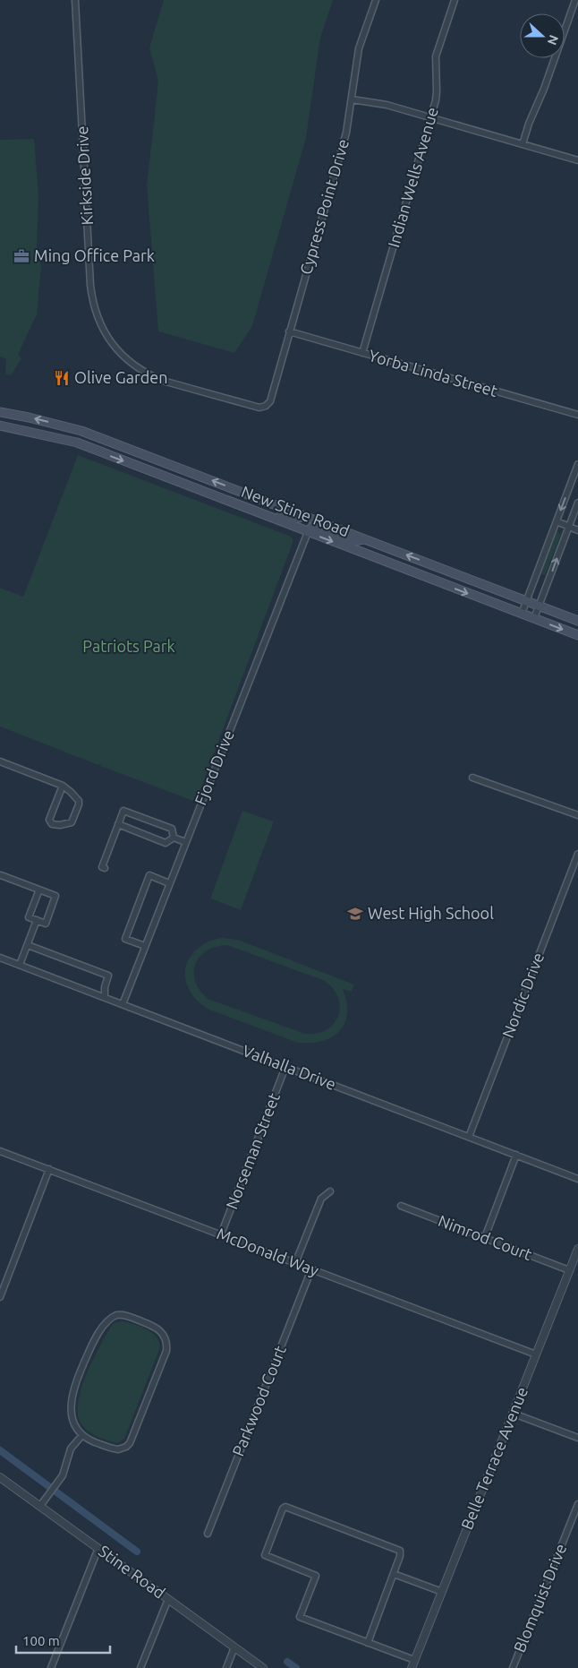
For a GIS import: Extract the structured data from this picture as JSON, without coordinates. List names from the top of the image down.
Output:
{
  "streets": {
    "main road": ["New Stine Road"],
    "street": [
      "Kirkside Drive",
      "Indian Wells Avenue",
      "Cypress Point Drive",
      "Yorba Linda Street",
      "Fjord Drive",
      "Nordic Drive",
      "Valhalla Drive",
      "Norseman Street",
      "Nimrod Court",
      "McDonald Way",
      "Parkwood Court",
      "Belle Terrace Avenue",
      "Stine Road",
      "Blomquist Drive"
    ]
  },
  "crossings": [
    ["Kirkside Drive", "Cypress Point Drive"],
    ["Indian Wells Avenue", "Yorba Linda Street"],
    ["Cypress Point Drive", "Yorba Linda Street"],
    ["New Stine Road", "Fjord Drive"],
    ["Fjord Drive", "Valhalla Drive"],
    ["Nordic Drive", "Valhalla Drive"],
    ["Valhalla Drive", "Norseman Street"],
    ["Norseman Street", "McDonald Way"],
    ["Nimrod Court", "Belle Terrace Avenue"],
    ["McDonald Way", "Parkwood Court"],
    ["McDonald Way", "Belle Terrace Avenue"]
  ],
  "parks": ["Patriots Park"],
  "places": {
    "office": ["Ming Office Park"],
    "restaurant": ["Olive Garden"],
    "school or university": ["West High School"]
  },
  "scale_bar": "100 m",
  "north": "right"
}
